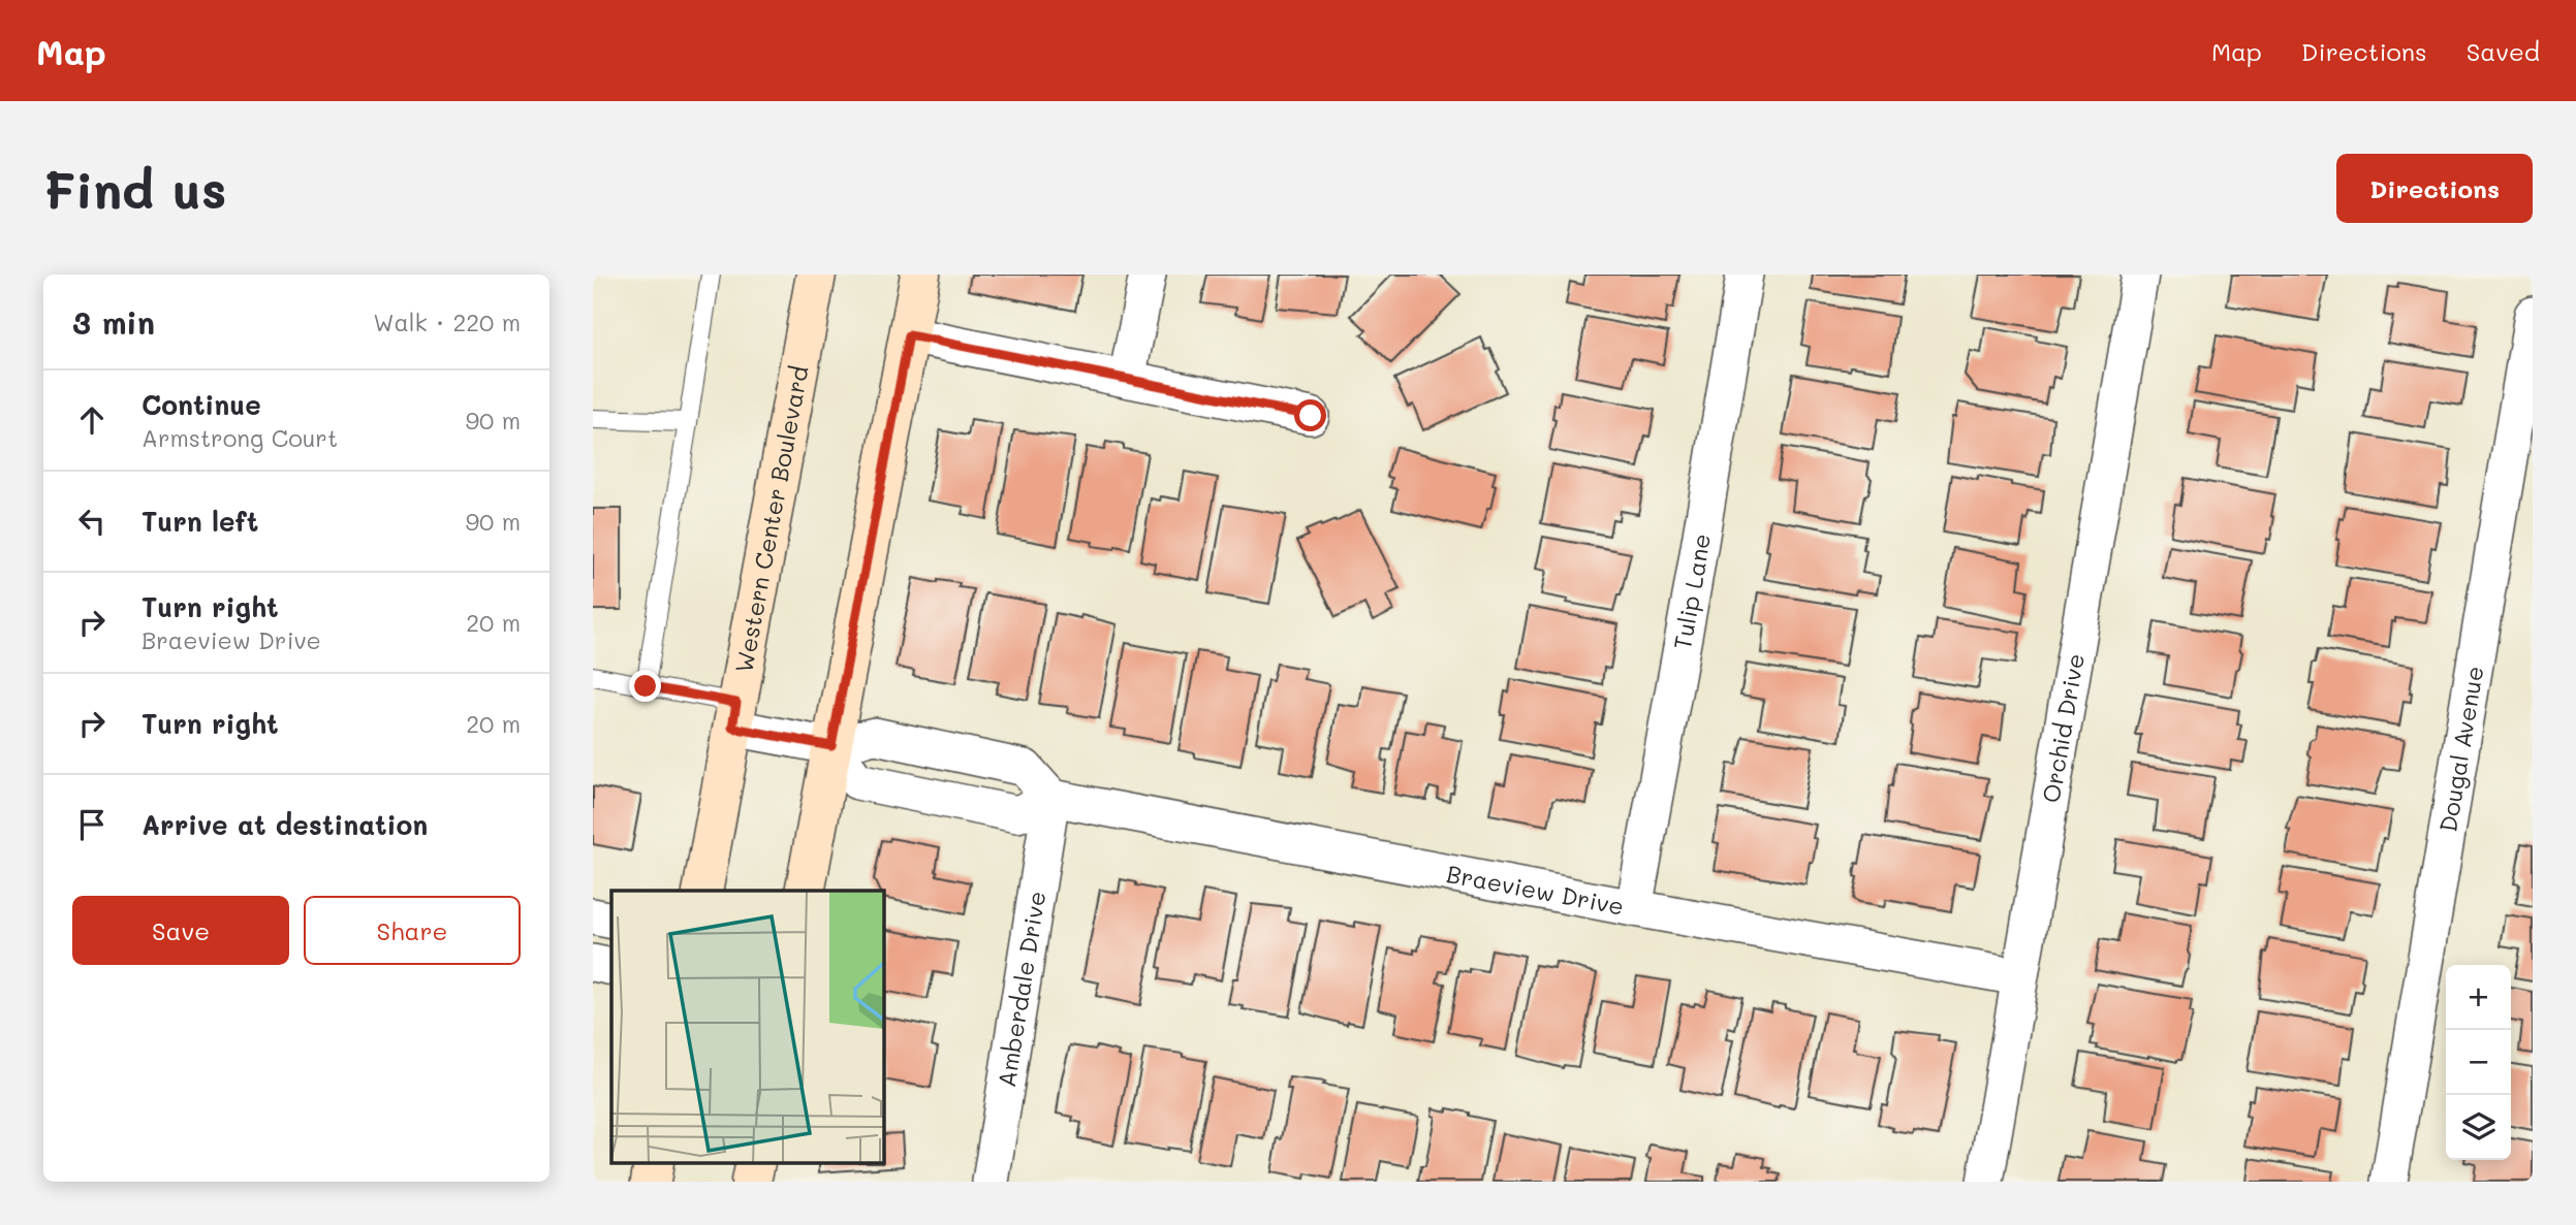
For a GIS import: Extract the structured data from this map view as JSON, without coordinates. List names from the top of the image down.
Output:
{
  "streets": {
    "main road": ["Western Center Boulevard"],
    "street": [
      "Tulip Lane",
      "Orchid Drive",
      "Dougal Avenue",
      "Braeview Drive",
      "Amberdale Drive"
    ]
  },
  "crossings": [
    ["Tulip Lane", "Braeview Drive"],
    ["Orchid Drive", "Braeview Drive"],
    ["Braeview Drive", "Amberdale Drive"]
  ],
  "page": {
    "header": "Map",
    "nav": ["Map", "Directions", "Saved"],
    "buttons": [
      "Directions",
      ["Save", "Share"]
    ],
    "title": "Find us",
    "heading": ["3 min", "Walk · 220 m"],
    "list": [
      ["Continue", "Armstrong Court", "90 m"],
      ["Turn left", "90 m"],
      ["Turn right", "Braeview Drive", "20 m"],
      ["Turn right", "20 m"],
      "Arrive at destination"
    ],
    "map_buttons": ["+", "−"]
  }
}
